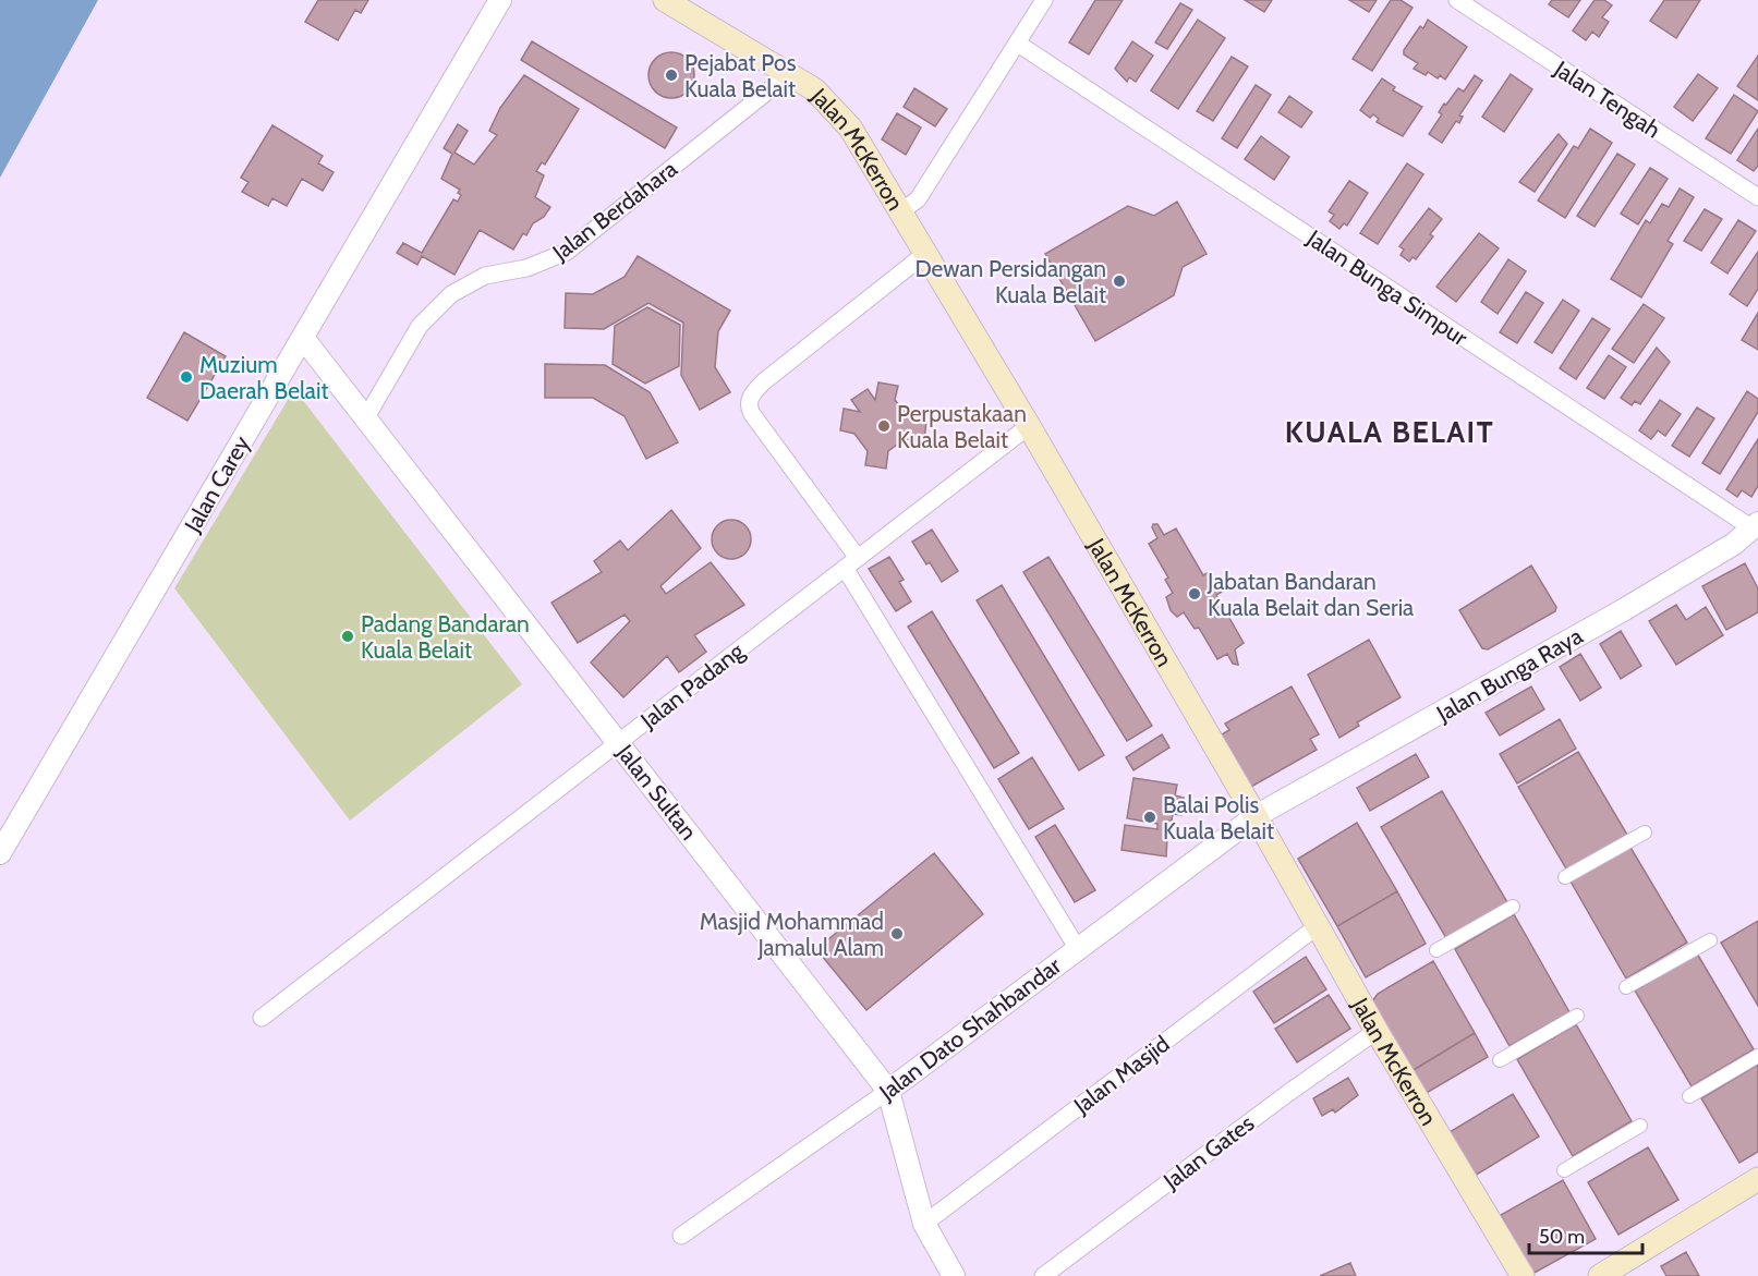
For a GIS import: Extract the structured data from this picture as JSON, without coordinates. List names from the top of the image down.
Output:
{
  "streets": {
    "main road": ["Jalan McKerron"],
    "street": [
      "Jalan Tengah",
      "Jalan Berdahara",
      "Jalan Bunga Simpur",
      "Jalan Carey",
      "Jalan Bunga Raya",
      "Jalan Padang",
      "Jalan Sultan",
      "Jalan Dato Shahbandar",
      "Jalan Masjid",
      "Jalan Gates"
    ]
  },
  "crossings": [
    ["Jalan McKerron", "Jalan Berdahara"],
    ["Jalan McKerron", "Jalan Bunga Raya"],
    ["Jalan McKerron", "Jalan Padang"],
    ["Jalan McKerron", "Jalan Dato Shahbandar"],
    ["Jalan McKerron", "Jalan Masjid"],
    ["Jalan McKerron", "Jalan Gates"],
    ["Jalan Berdahara", "Jalan Sultan"],
    ["Jalan Bunga Simpur", "Jalan Bunga Raya"],
    ["Jalan Carey", "Jalan Sultan"],
    ["Jalan Bunga Raya", "Jalan Dato Shahbandar"],
    ["Jalan Padang", "Jalan Sultan"],
    ["Jalan Sultan", "Jalan Dato Shahbandar"],
    ["Jalan Sultan", "Jalan Masjid"]
  ],
  "districts": ["KUALA BELAIT"],
  "places": [
    "Pejabat Pos Kuala Belait",
    "Dewan Persidangan Kuala Belait",
    "Muzium Daerah Belait",
    "Perpustakaan Kuala Belait",
    "Jabatan Bandaran Kuala Belait dan Seria",
    "Padang Bandaran Kuala Belait",
    "Balai Polis Kuala Belait",
    "Masjid Mohammad Jamalul Alam"
  ],
  "scale_bar": "50 m"
}
